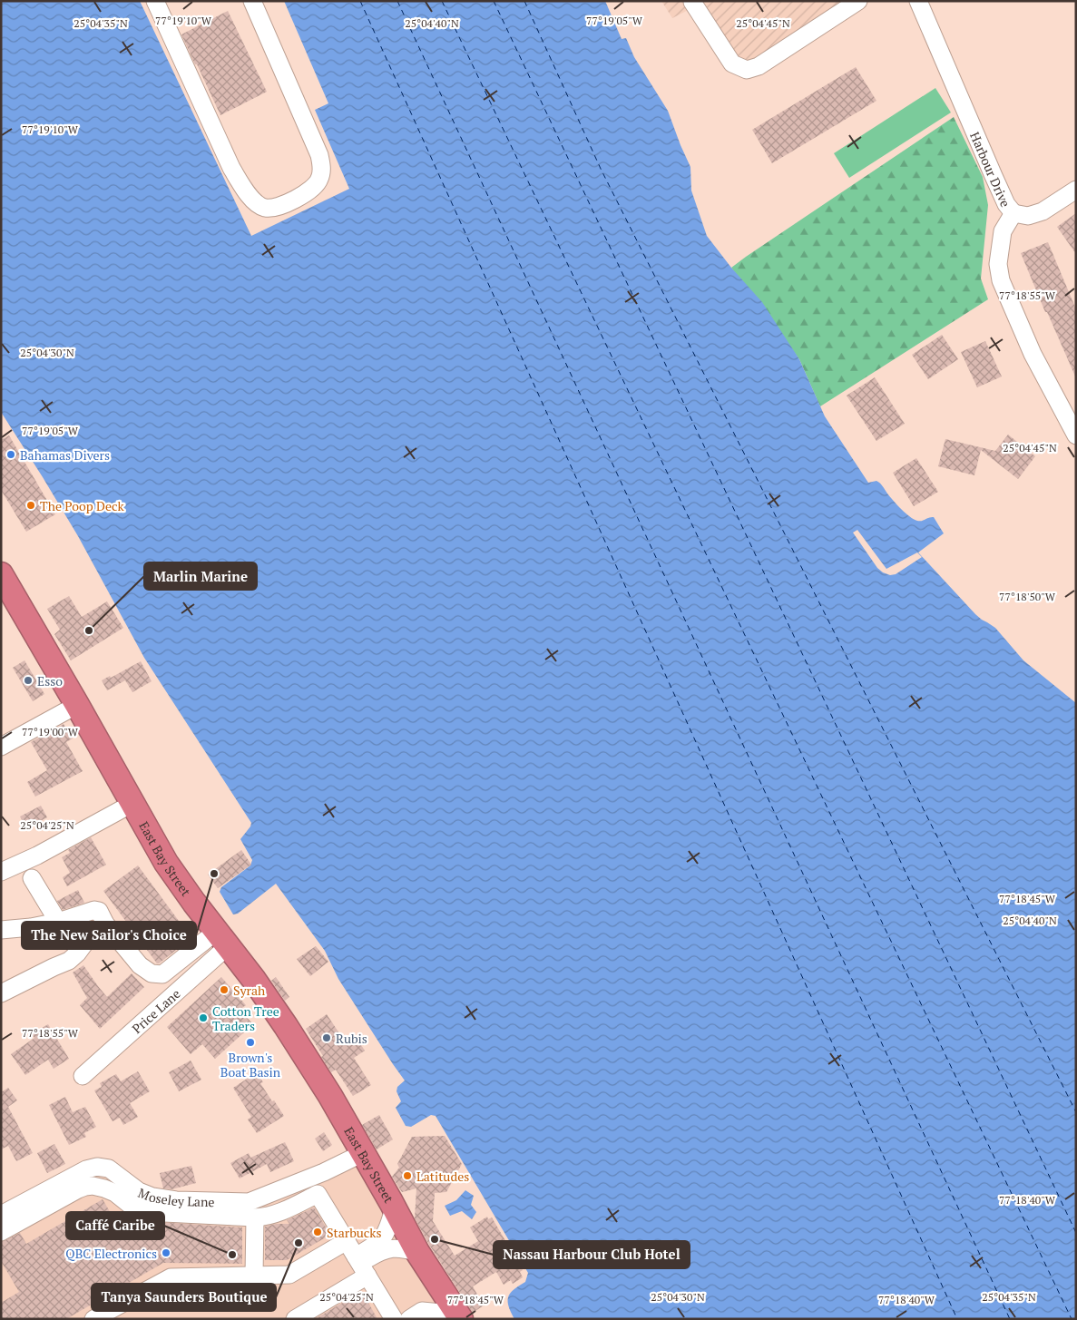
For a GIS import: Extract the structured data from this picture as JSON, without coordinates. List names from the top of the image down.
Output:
{
  "streets": {
    "highway": ["East Bay Street"],
    "street": ["Harbour Drive", "Price Lane", "Moseley Lane"]
  },
  "crossings": [
    ["East Bay Street", "Price Lane"],
    ["East Bay Street", "Moseley Lane"]
  ],
  "places": [
    "Bahamas Divers",
    "The Poop Deck",
    "Marlin Marine",
    "Esso",
    "The New Sailor's Choice",
    "Syrah",
    "Cotton Tree Traders",
    "Rubis",
    "Brown's Boat Basin",
    "Latitudes",
    "Starbucks",
    "Nassau Harbour Club Hotel",
    "Tanya Saunders Boutique",
    "QBC Electronics",
    "Caffé Caribe"
  ],
  "coordinates": [
    "77°19'10\"W",
    "77°19'05\"W",
    "25°04'35\"N",
    "25°04'40\"N",
    "25°04'45\"N",
    "77°18'55\"W",
    "25°04'30\"N",
    "77°18'50\"W",
    "77°19'00\"W",
    "25°04'25\"N",
    "77°18'45\"W",
    "77°18'40\"W"
  ]
}
